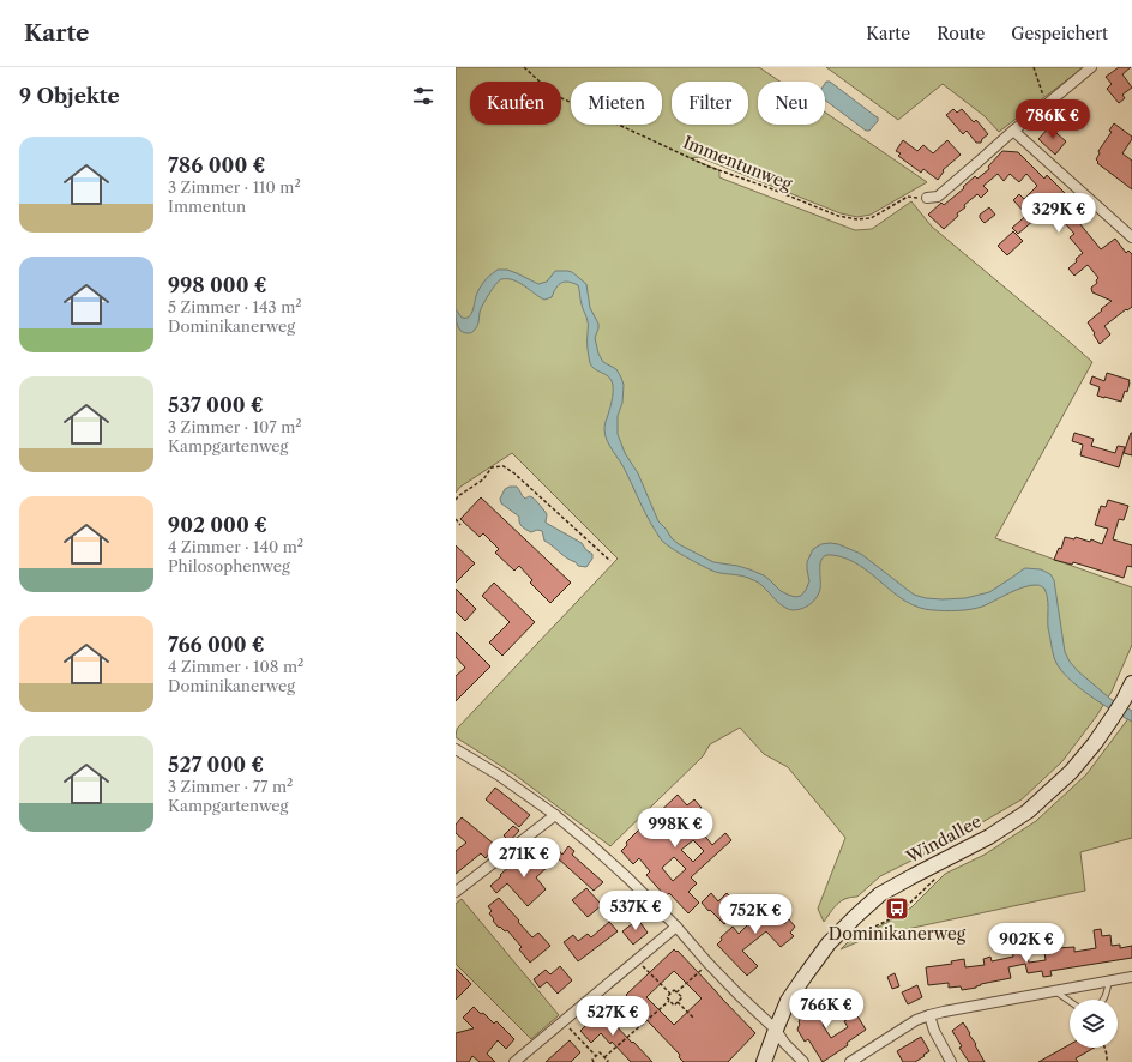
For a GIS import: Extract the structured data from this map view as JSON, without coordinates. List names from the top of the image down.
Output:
{
  "streets": {
    "main road": ["Windallee"],
    "path": ["Immentunweg"]
  },
  "places": {
    "bus stop": ["Dominikanerweg"]
  },
  "page": {
    "header": "Karte",
    "nav": ["Karte", "Route", "Gespeichert"],
    "heading": "9 Objekte",
    "chip": [
      "Kaufen",
      "Mieten",
      "Filter",
      "Neu"
    ],
    "price": [
      "786K €",
      "329K €",
      "998K €",
      "271K €",
      "537K €",
      "752K €",
      "902K €",
      "766K €",
      "527K €"
    ],
    "list": [
      {
        "name": "786 000 €",
        "note": "3 Zimmer · 110 m² · Immentun"
      },
      {
        "name": "998 000 €",
        "note": "5 Zimmer · 143 m² · Dominikanerweg"
      },
      {
        "name": "537 000 €",
        "note": "3 Zimmer · 107 m² · Kampgartenweg"
      },
      {
        "name": "902 000 €",
        "note": "4 Zimmer · 140 m² · Philosophenweg"
      },
      {
        "name": "766 000 €",
        "note": "4 Zimmer · 108 m² · Dominikanerweg"
      },
      {
        "name": "527 000 €",
        "note": "3 Zimmer · 77 m² · Kampgartenweg"
      }
    ]
  }
}
